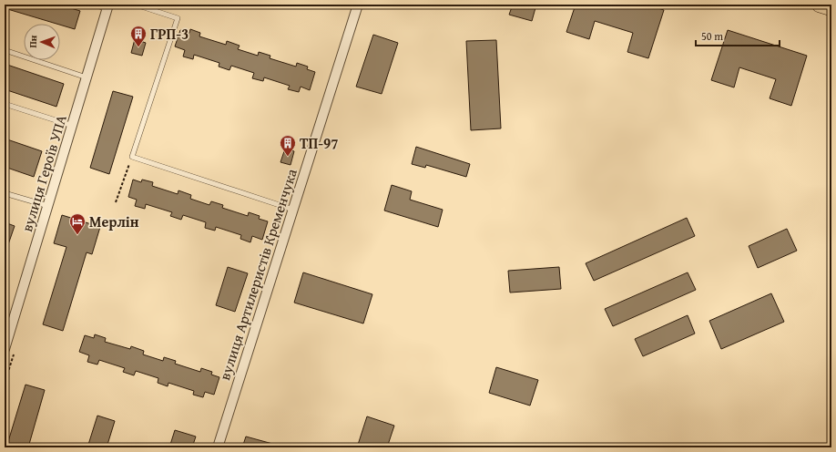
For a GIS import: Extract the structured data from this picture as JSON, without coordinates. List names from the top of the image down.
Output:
{
  "streets": {
    "street": ["вулиця Героїв УПА", "вулиця Артилеристів Кременчука"]
  },
  "places": {
    "building": ["ГРП-3", "ТП-97"],
    "hotel": ["Мерлін"]
  },
  "scale_bar": "50 m",
  "north": "left"
}
